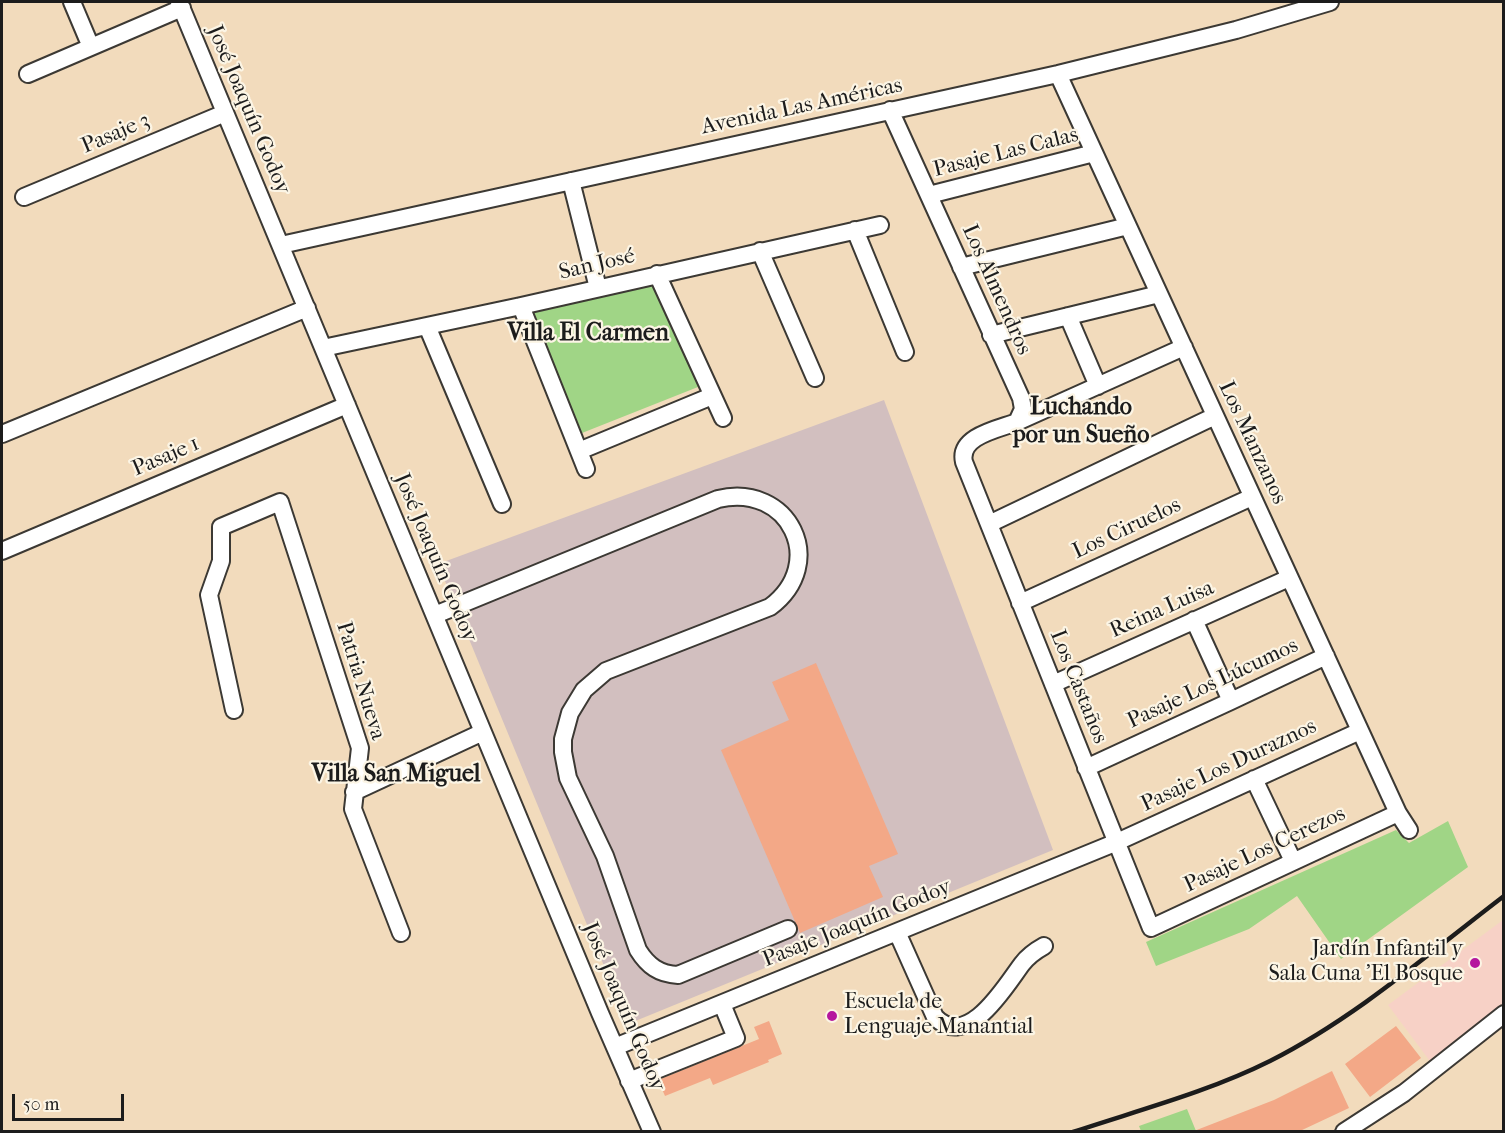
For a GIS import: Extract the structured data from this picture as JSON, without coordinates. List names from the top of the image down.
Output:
{
  "streets": {
    "street": [
      "Avenida Las Américas",
      "José Joaquín Godoy",
      "Pasaje 3",
      "Pasaje Las Calas",
      "San José",
      "Los Almendros",
      "Los Manzanos",
      "Pasaje 1",
      "Los Ciruelos",
      "Reina Luisa",
      "Patria Nueva",
      "Pasaje Los Lúcumos",
      "Los Castaños",
      "Pasaje Los Duraznos",
      "Pasaje Los Cerezos",
      "Pasaje Joaquín Godoy"
    ]
  },
  "crossings": [
    ["Avenida Las Américas", "José Joaquín Godoy"],
    ["Avenida Las Américas", "Los Almendros"],
    ["Avenida Las Américas", "Los Manzanos"],
    ["José Joaquín Godoy", "Pasaje 3"],
    ["José Joaquín Godoy", "San José"],
    ["José Joaquín Godoy", "Pasaje 1"],
    ["José Joaquín Godoy", "Pasaje Joaquín Godoy"],
    ["Pasaje Las Calas", "Los Almendros"],
    ["Pasaje Las Calas", "Los Manzanos"],
    ["Los Almendros", "Los Castaños"],
    ["Los Manzanos", "Los Ciruelos"],
    ["Los Manzanos", "Reina Luisa"],
    ["Los Manzanos", "Pasaje Los Lúcumos"],
    ["Los Manzanos", "Pasaje Los Duraznos"],
    ["Los Manzanos", "Pasaje Los Cerezos"],
    ["Los Ciruelos", "Los Castaños"],
    ["Reina Luisa", "Los Castaños"],
    ["Pasaje Los Lúcumos", "Los Castaños"],
    ["Los Castaños", "Pasaje Los Duraznos"],
    ["Los Castaños", "Pasaje Los Cerezos"],
    ["Los Castaños", "Pasaje Joaquín Godoy"],
    ["Pasaje Los Duraznos", "Pasaje Joaquín Godoy"]
  ],
  "districts": ["Villa El Carmen", "Luchando por un Sueño", "Villa San Miguel"],
  "places": ["Jardín Infantil y Sala Cuna 'El Bosque", "Escuela de Lenguaje Manantial"],
  "scale_bar": "50 m"
}
